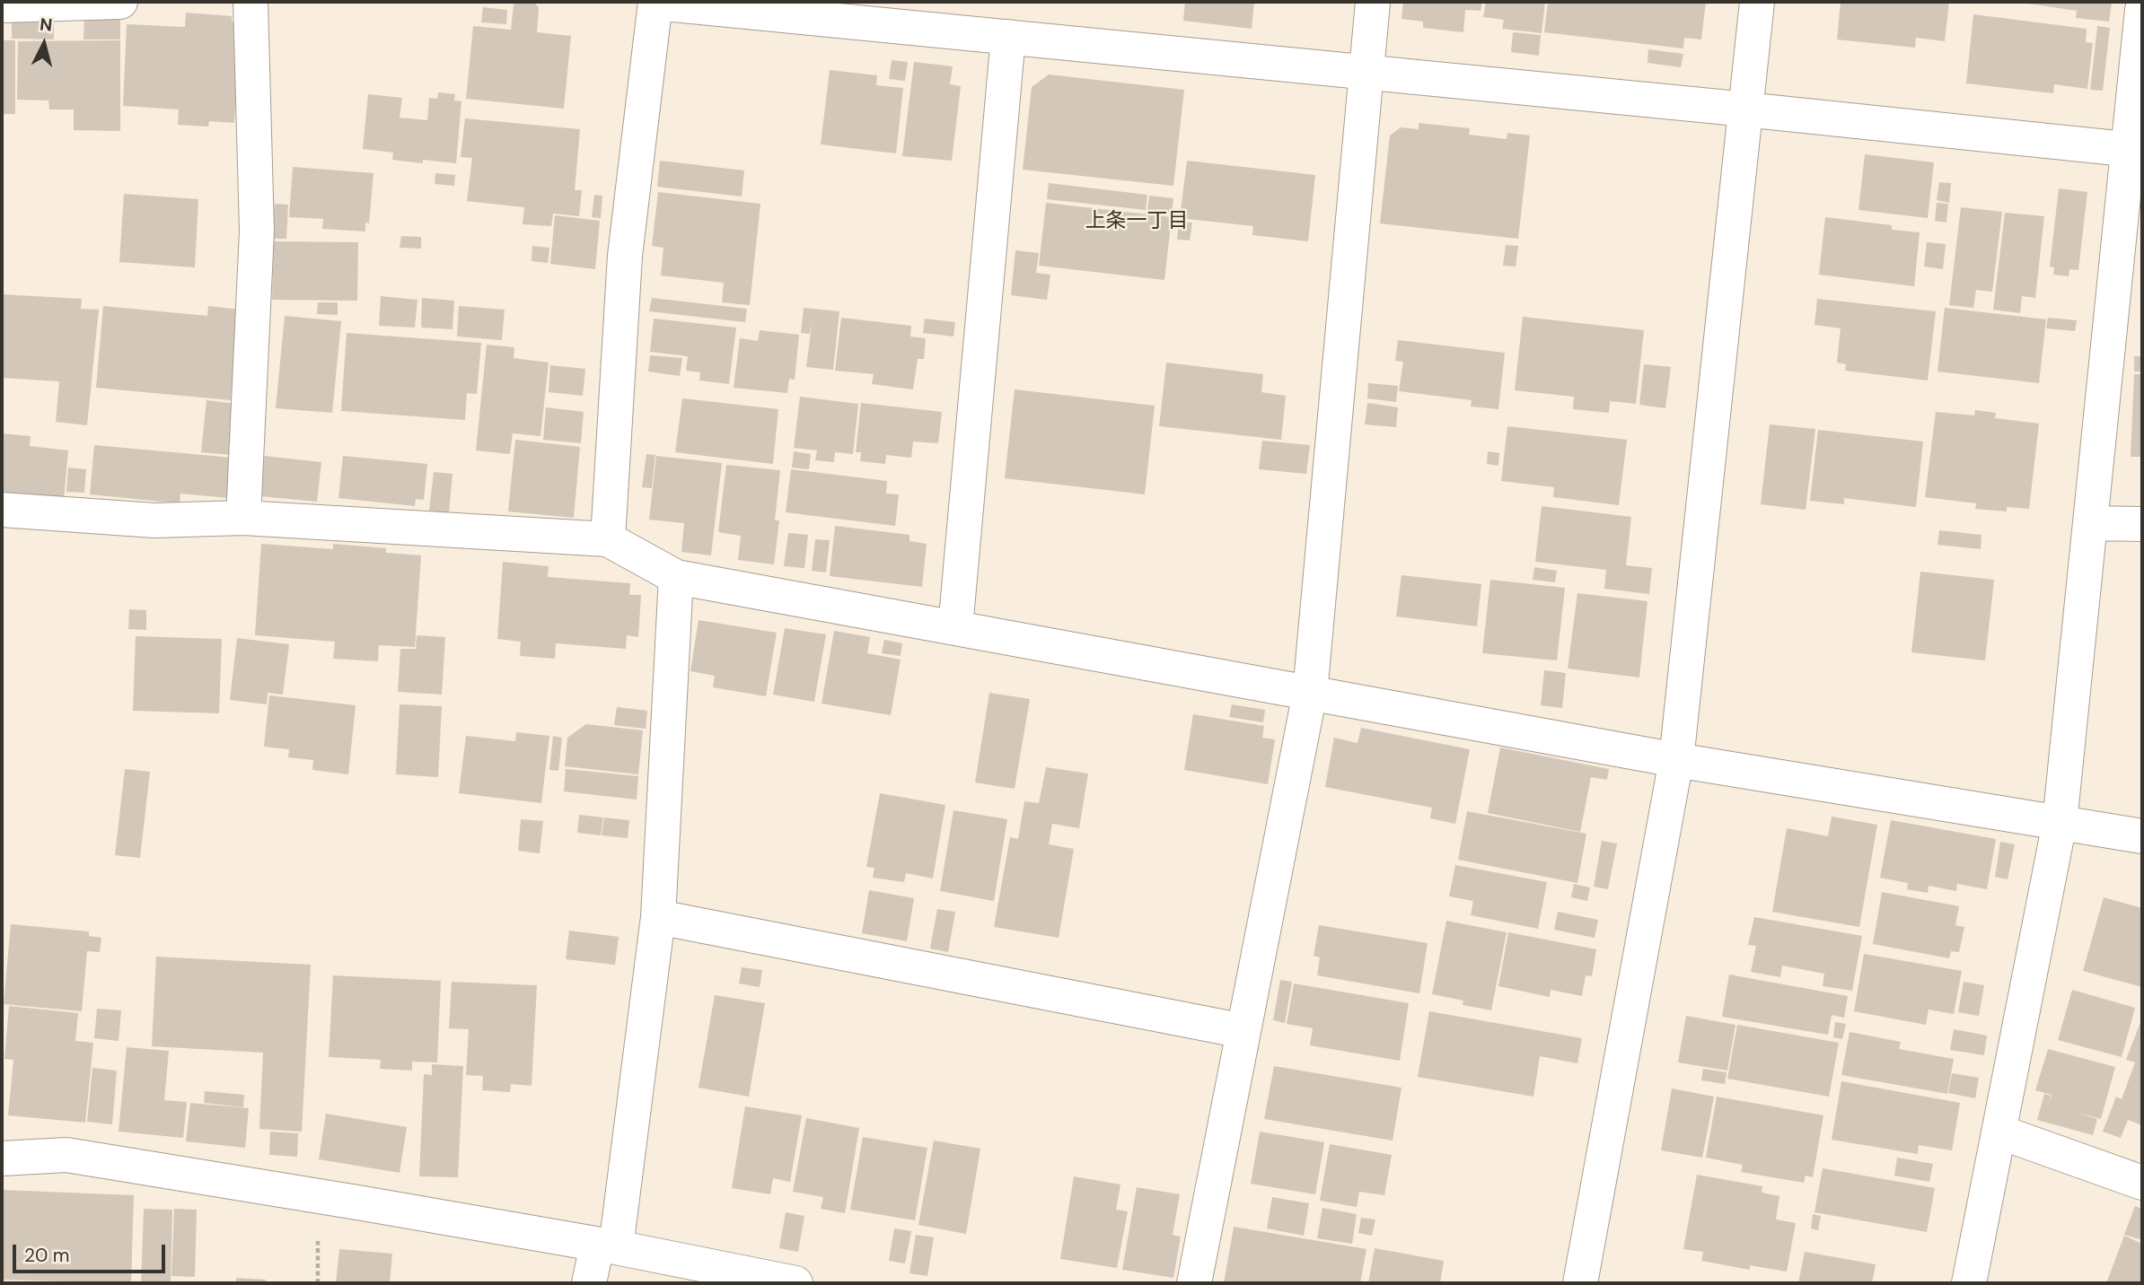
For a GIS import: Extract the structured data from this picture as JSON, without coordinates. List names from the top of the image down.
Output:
{
  "districts": ["上条一丁目"],
  "scale_bar": "20 m",
  "north": "top"
}
